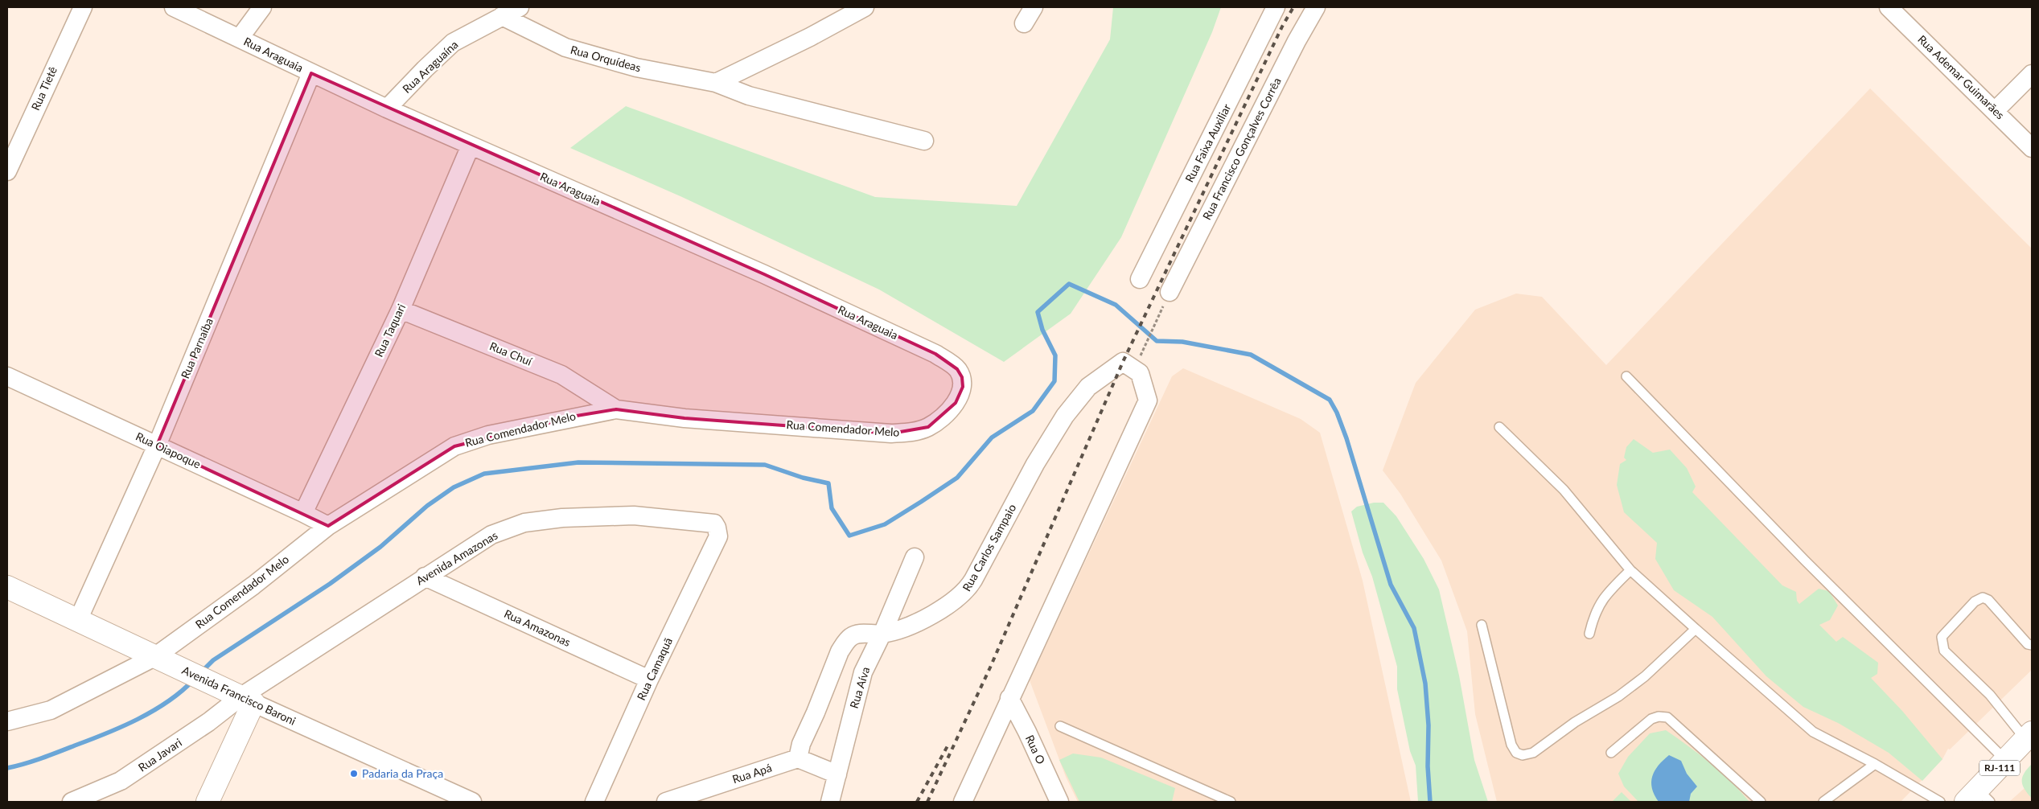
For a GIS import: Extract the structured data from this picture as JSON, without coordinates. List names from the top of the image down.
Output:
{
  "streets": {
    "street": [
      "Rua Araguaia",
      "Rua Orquídeas",
      "Rua Araguaína",
      "Rua Ademar Guimarães",
      "Rua Tietê",
      "Rua Faixa Auxiliar",
      "Rua Francisco Gonçalves Corrêa",
      "Rua Taquari",
      "Rua Parnaíba",
      "Rua Chuí",
      "Rua Comendador Melo",
      "Rua Oiapoque",
      "Rua Carlos Sampaio",
      "Avenida Amazonas",
      "Rua Amazonas",
      "Rua Camaquã",
      "Rua Aíva",
      "Avenida Francisco Baroni",
      "Rua O",
      "Rua Javari",
      "RJ-111",
      "Rua Apá"
    ]
  },
  "crossings": [
    ["Rua Araguaia", "Rua Araguaína"],
    ["Rua Araguaia", "Rua Taquari"],
    ["Rua Araguaia", "Rua Parnaíba"],
    ["Rua Araguaia", "Rua Comendador Melo"],
    ["Rua Orquídeas", "Rua Araguaína"],
    ["Rua Taquari", "Rua Chuí"],
    ["Rua Taquari", "Rua Oiapoque"],
    ["Rua Parnaíba", "Rua Oiapoque"],
    ["Rua Parnaíba", "Avenida Francisco Baroni"],
    ["Rua Chuí", "Rua Comendador Melo"],
    ["Rua Comendador Melo", "Rua Oiapoque"],
    ["Rua Comendador Melo", "Avenida Francisco Baroni"],
    ["Rua Carlos Sampaio", "Rua Aíva"],
    ["Rua Carlos Sampaio", "Rua Apá"],
    ["Avenida Amazonas", "Rua Amazonas"],
    ["Avenida Amazonas", "Rua Camaquã"],
    ["Avenida Amazonas", "Avenida Francisco Baroni"],
    ["Avenida Amazonas", "Rua Javari"],
    ["Rua Amazonas", "Rua Camaquã"],
    ["Avenida Francisco Baroni", "Rua Javari"]
  ],
  "places": ["Padaria da Praça"]
}
